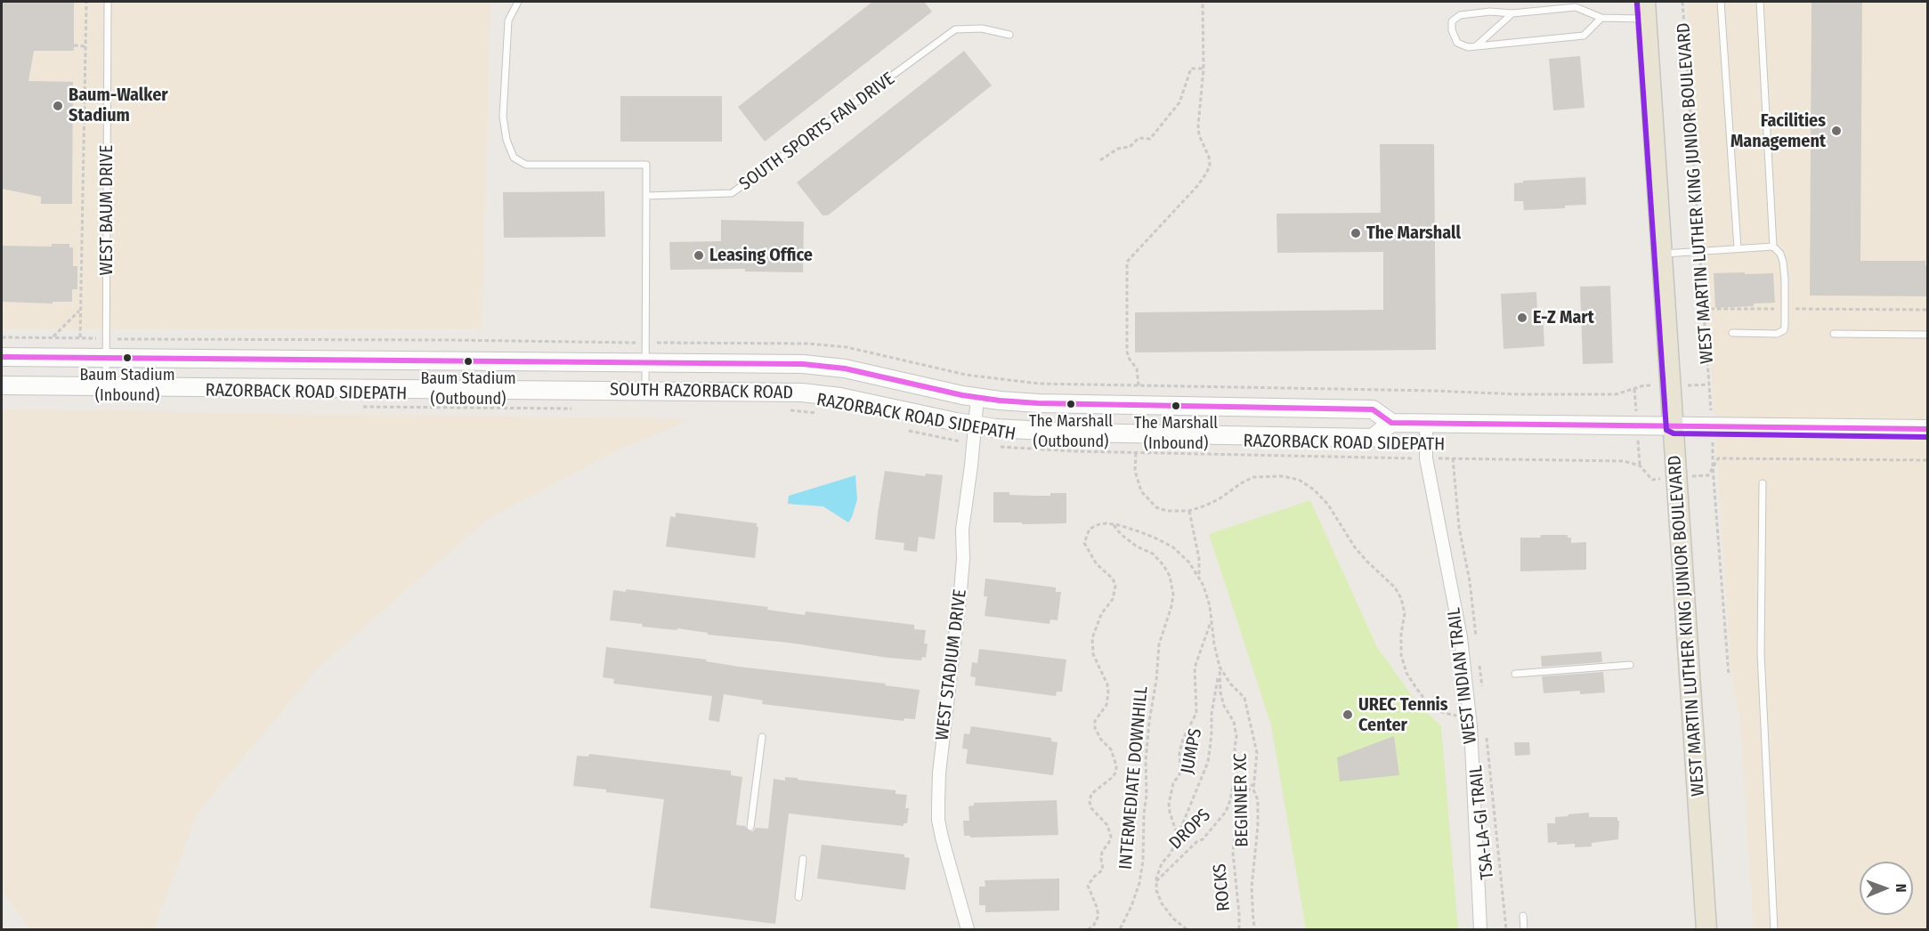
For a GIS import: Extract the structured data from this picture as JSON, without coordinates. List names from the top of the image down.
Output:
{
  "streets": {
    "main road": ["WEST MARTIN LUTHER KING JUNIOR BOULEVARD", "SOUTH RAZORBACK ROAD"],
    "street": ["WEST STADIUM DRIVE", "WEST INDIAN TRAIL"],
    "lane": ["SOUTH SPORTS FAN DRIVE", "WEST BAUM DRIVE"],
    "path": [
      "RAZORBACK ROAD SIDEPATH",
      "JUMPS",
      "INTERMEDIATE DOWNHILL",
      "BEGINNER XC",
      "TSA-LA-GI TRAIL",
      "DROPS",
      "ROCKS"
    ]
  },
  "crossings": [
    ["WEST MARTIN LUTHER KING JUNIOR BOULEVARD", "SOUTH RAZORBACK ROAD"],
    ["WEST MARTIN LUTHER KING JUNIOR BOULEVARD", "RAZORBACK ROAD SIDEPATH"],
    ["WEST BAUM DRIVE", "SOUTH RAZORBACK ROAD"],
    ["SOUTH RAZORBACK ROAD", "WEST STADIUM DRIVE"],
    ["SOUTH RAZORBACK ROAD", "WEST INDIAN TRAIL"],
    ["RAZORBACK ROAD SIDEPATH", "WEST STADIUM DRIVE"],
    ["RAZORBACK ROAD SIDEPATH", "WEST INDIAN TRAIL"],
    ["JUMPS", "BEGINNER XC"],
    ["JUMPS", "DROPS"],
    ["INTERMEDIATE DOWNHILL", "BEGINNER XC"],
    ["BEGINNER XC", "DROPS"],
    ["BEGINNER XC", "ROCKS"]
  ],
  "places": [
    "Baum-Walker Stadium",
    "Facilities Management",
    "The Marshall",
    "Leasing Office",
    "E-Z Mart",
    "Baum Stadium (Inbound)",
    "Baum Stadium (Outbound)",
    "The Marshall (Outbound)",
    "The Marshall (Inbound)",
    "UREC Tennis Center"
  ],
  "north": "right"
}
